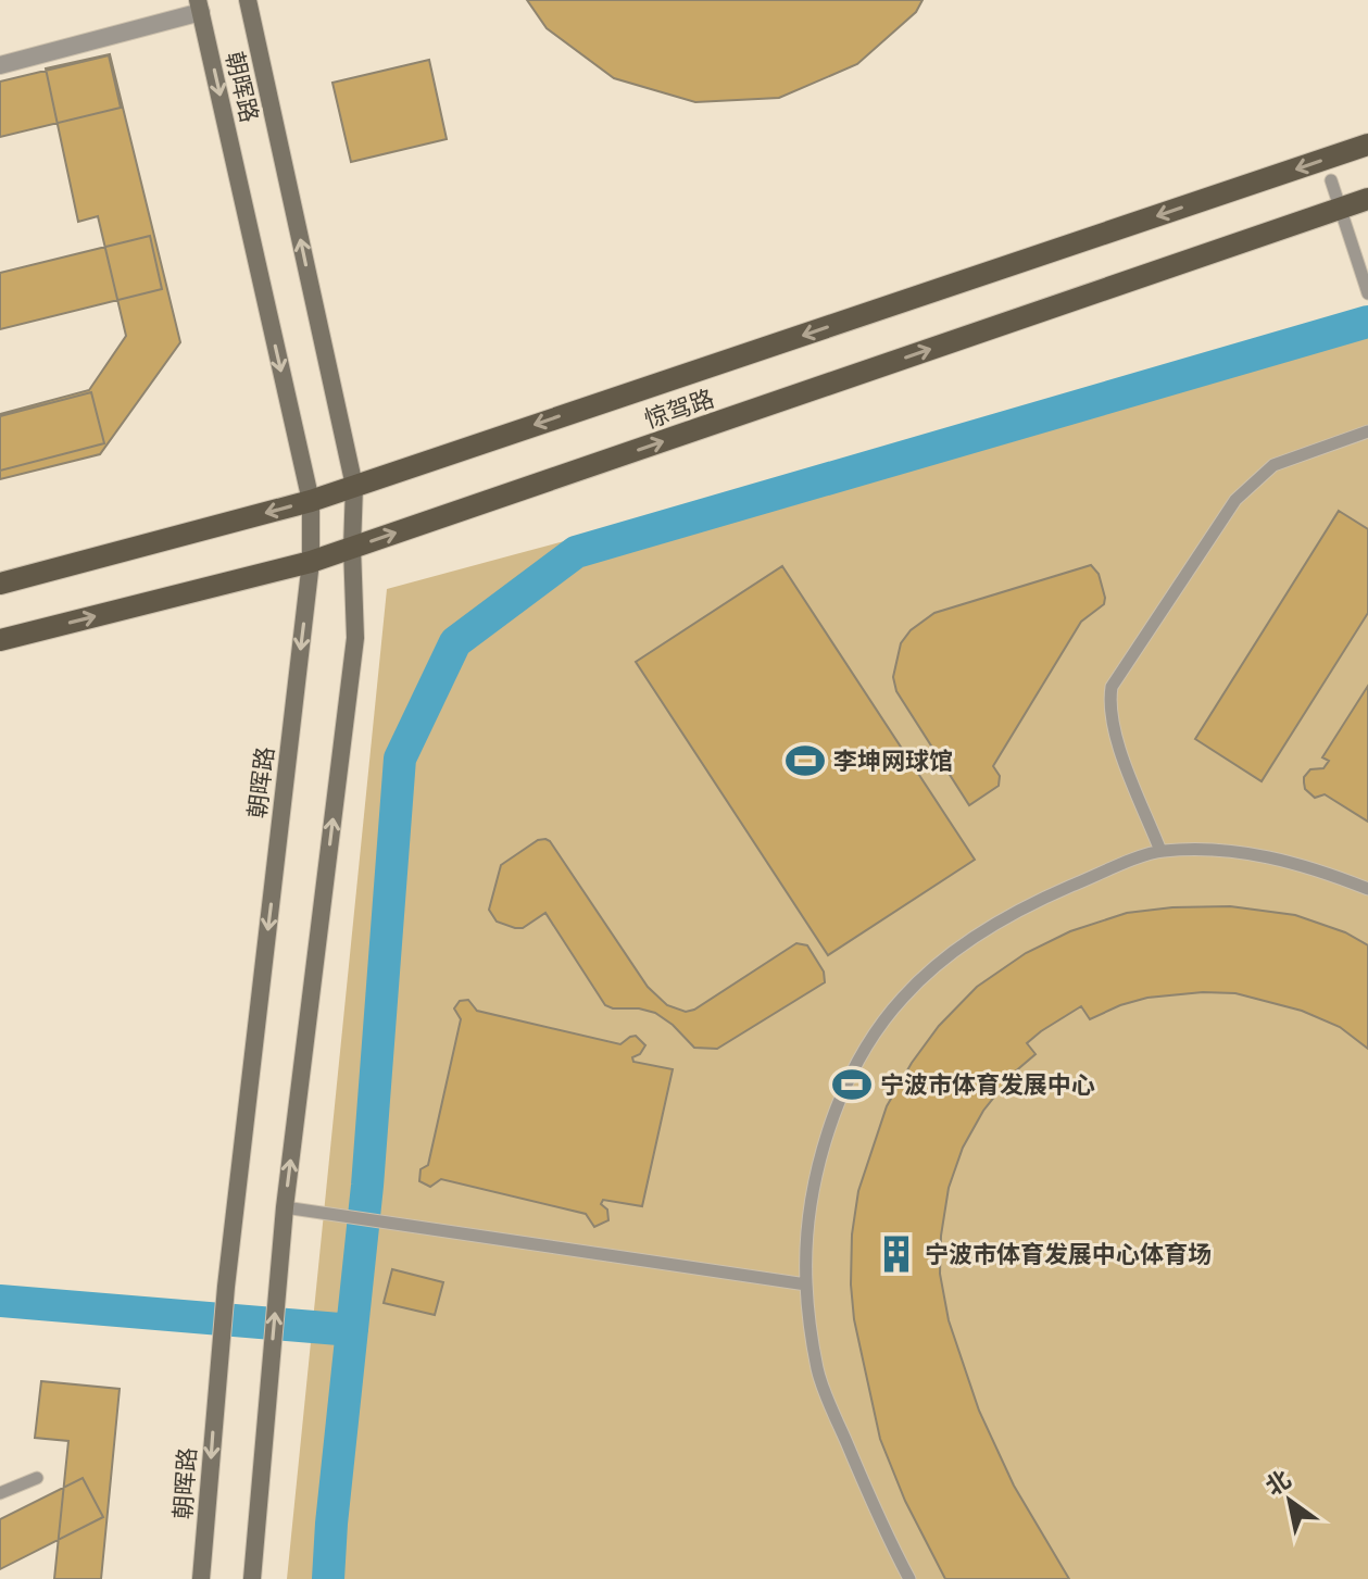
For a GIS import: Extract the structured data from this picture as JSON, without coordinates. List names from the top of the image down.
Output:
{
  "streets": {
    "main road": ["朝晖路", "惊驾路"]
  },
  "crossings": [
    ["朝晖路", "惊驾路"]
  ],
  "places": {
    "sports": ["李坤网球馆", "宁波市体育发展中心"],
    "building": ["宁波市体育发展中心体育场"]
  },
  "north": "top left"
}
